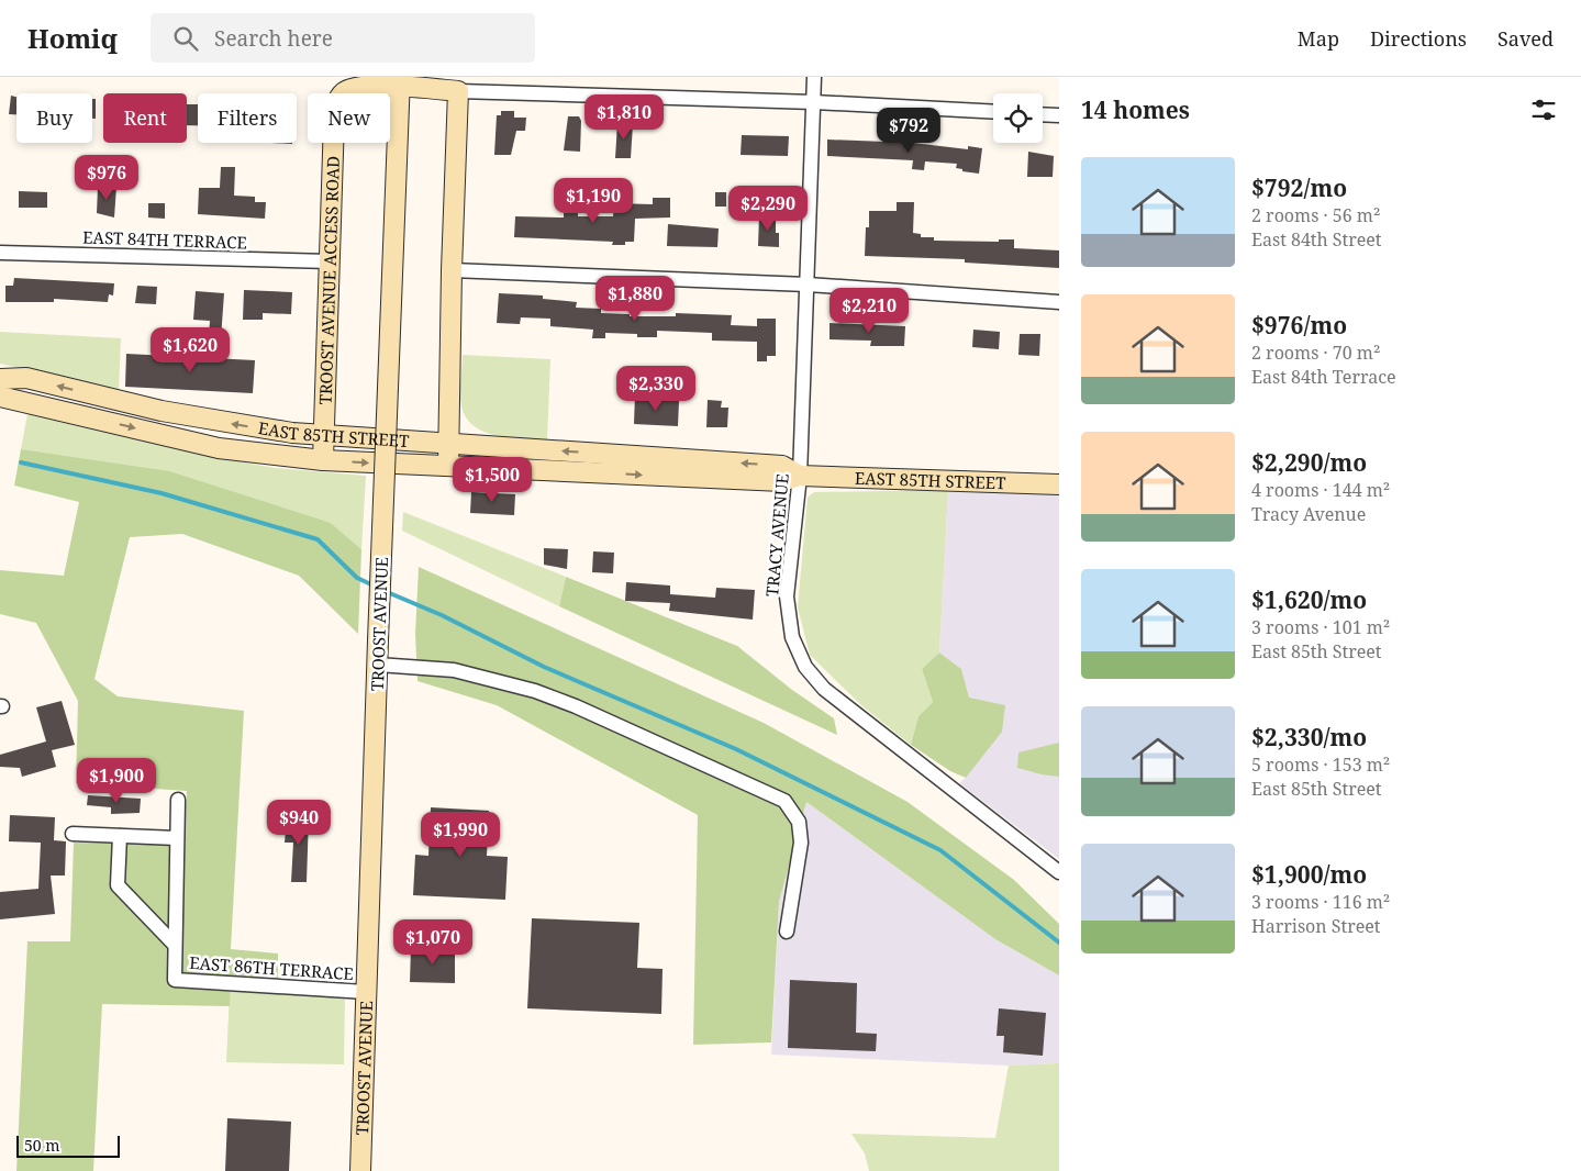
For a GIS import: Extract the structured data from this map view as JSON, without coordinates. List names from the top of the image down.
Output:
{
  "streets": {
    "main road": ["TROOST AVENUE ACCESS ROAD", "EAST 85TH STREET", "TROOST AVENUE"],
    "street": ["EAST 84TH TERRACE", "TRACY AVENUE", "EAST 86TH TERRACE"]
  },
  "crossings": [
    ["EAST 84TH TERRACE", "TROOST AVENUE ACCESS ROAD"],
    ["TROOST AVENUE ACCESS ROAD", "EAST 85TH STREET"],
    ["TROOST AVENUE ACCESS ROAD", "TROOST AVENUE"],
    ["EAST 85TH STREET", "TRACY AVENUE"],
    ["TROOST AVENUE", "EAST 86TH TERRACE"]
  ],
  "scale_bar": "50 m",
  "page": {
    "header": "Homiq",
    "search": "Search here",
    "nav": ["Map", "Directions", "Saved"],
    "heading": "14 homes",
    "chip": [
      "Buy",
      "Rent",
      "Filters",
      "New"
    ],
    "price": [
      "$1,810",
      "$792",
      "$976",
      "$1,190",
      "$2,290",
      "$1,880",
      "$2,210",
      "$1,620",
      "$2,330",
      "$1,500",
      "$1,900",
      "$940",
      "$1,990",
      "$1,070"
    ],
    "list": [
      {
        "name": "$792/mo",
        "note": "2 rooms · 56 m² · East 84th Street"
      },
      {
        "name": "$976/mo",
        "note": "2 rooms · 70 m² · East 84th Terrace"
      },
      {
        "name": "$2,290/mo",
        "note": "4 rooms · 144 m² · Tracy Avenue"
      },
      {
        "name": "$1,620/mo",
        "note": "3 rooms · 101 m² · East 85th Street"
      },
      {
        "name": "$2,330/mo",
        "note": "5 rooms · 153 m² · East 85th Street"
      },
      {
        "name": "$1,900/mo",
        "note": "3 rooms · 116 m² · Harrison Street"
      }
    ],
    "scale": "50 m"
  }
}
